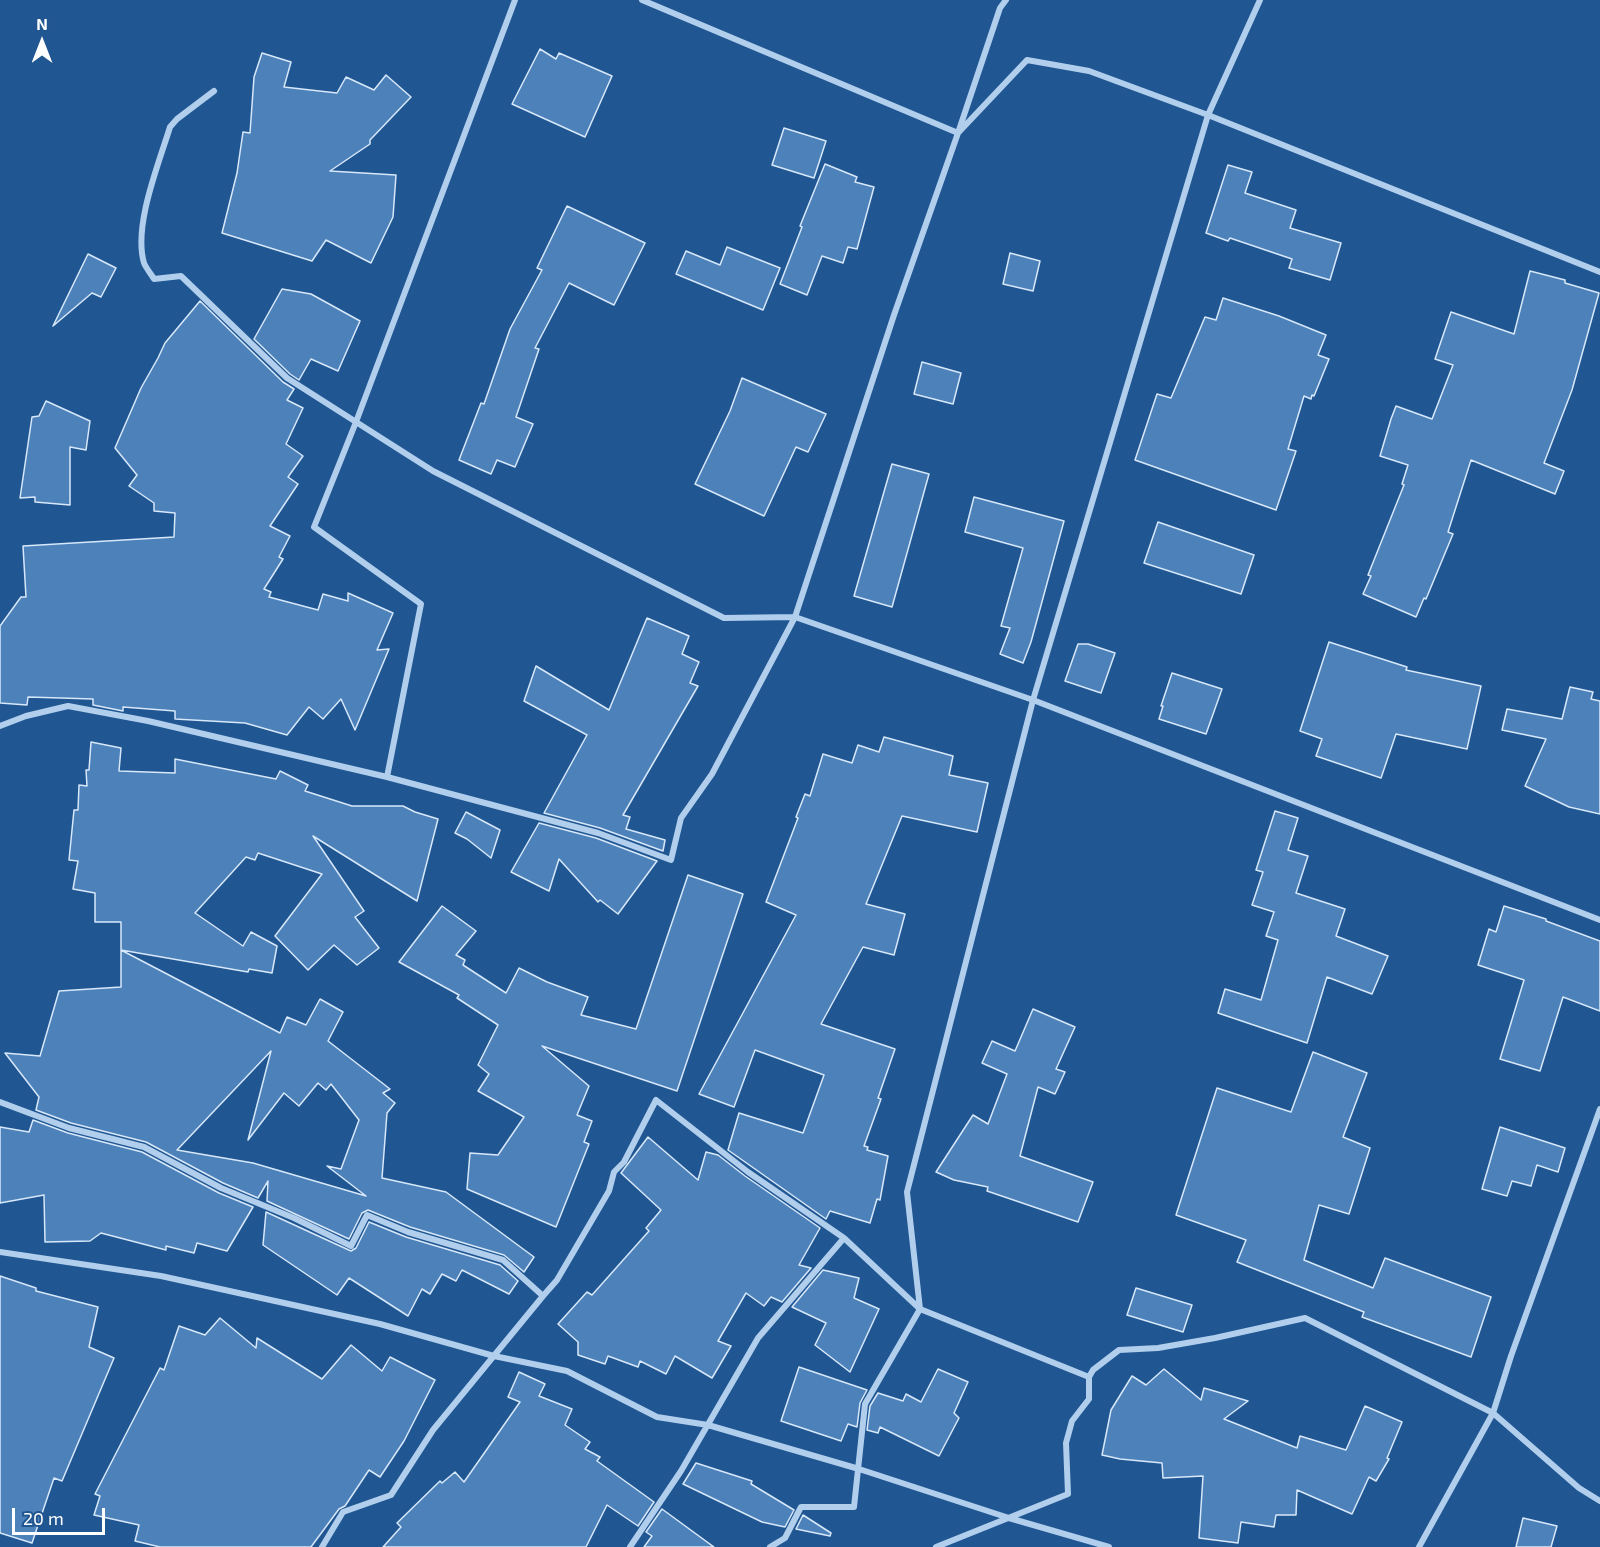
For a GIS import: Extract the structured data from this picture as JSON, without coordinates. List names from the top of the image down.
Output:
{
  "scale_bar": "20 m",
  "north": "top"
}
